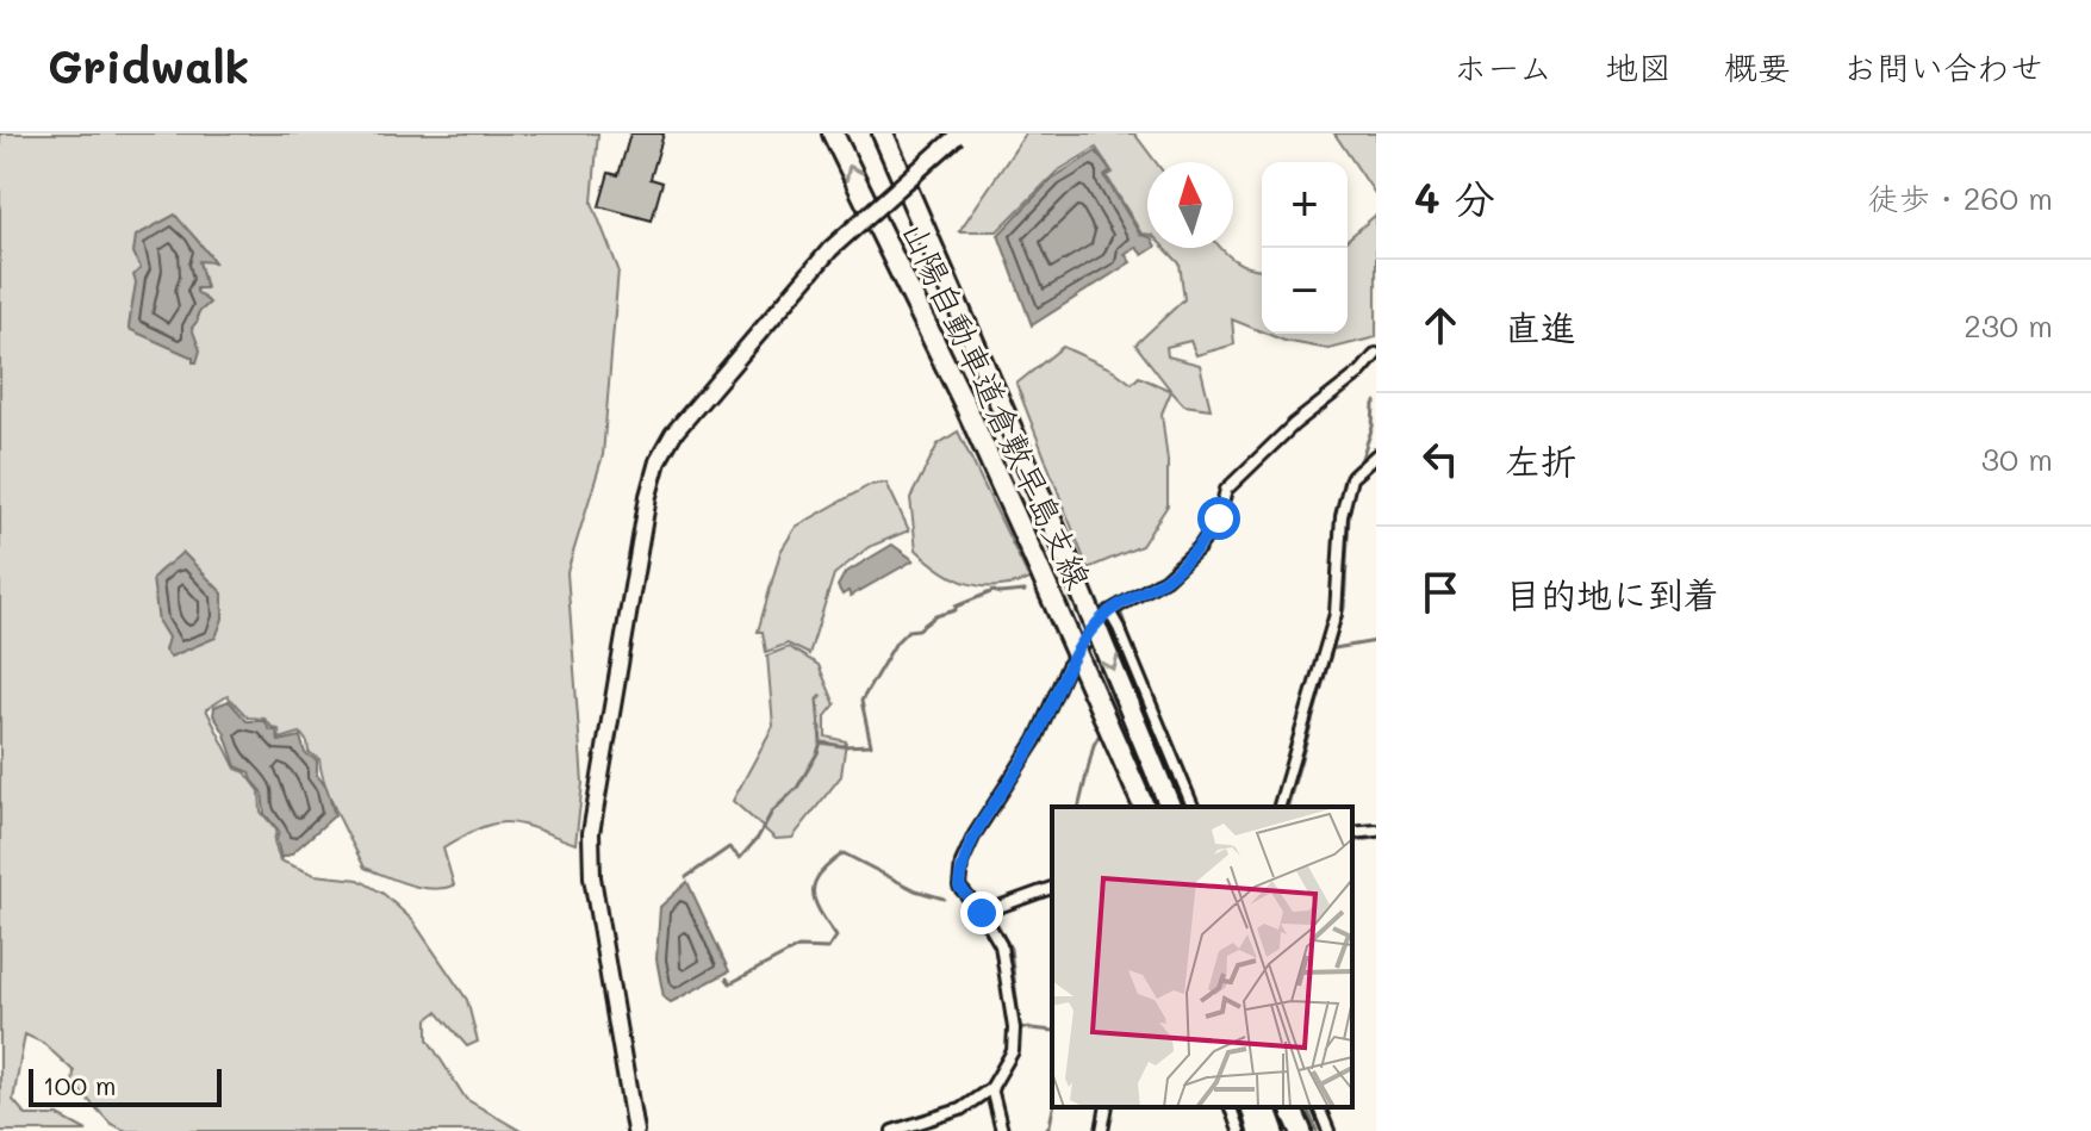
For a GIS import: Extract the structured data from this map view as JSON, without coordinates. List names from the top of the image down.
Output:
{
  "streets": {
    "highway": ["山陽自動車道倉敷早島支線"]
  },
  "scale_bar": "100 m",
  "north": "top",
  "page": {
    "header": "Gridwalk",
    "nav": [
      "ホーム",
      "地図",
      "概要",
      "お問い合わせ"
    ],
    "heading": ["4 分", "徒歩 · 260 m"],
    "map_buttons": ["+", "−"],
    "list": [
      ["直進", "230 m"],
      ["左折", "30 m"],
      "目的地に到着"
    ],
    "scale": "100 m"
  }
}
